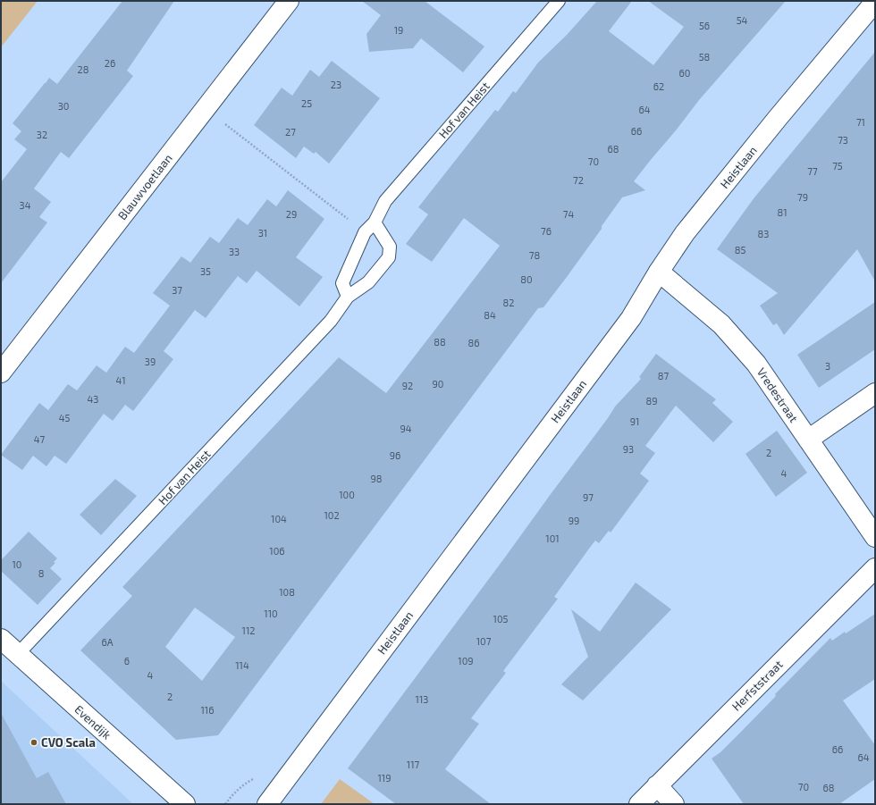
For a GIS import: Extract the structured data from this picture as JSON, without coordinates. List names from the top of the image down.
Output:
{
  "streets": {
    "street": [
      "Heistlaan",
      "Blauwvoetlaan",
      "Vredestraat",
      "Herfststraat",
      "Evendijk"
    ],
    "lane": ["Hof van Heist"]
  },
  "crossings": [
    ["Hof van Heist", "Evendijk"],
    ["Heistlaan", "Vredestraat"]
  ],
  "places": ["CVO Scala"],
  "house_numbers": [
    "54",
    "56",
    "19",
    "58",
    "26",
    "28",
    "60",
    "23",
    "62",
    "25",
    "30",
    "64",
    "71",
    "66",
    "27",
    "32",
    "73",
    "68",
    "70",
    "75",
    "77",
    "72",
    "79",
    "34",
    "81",
    "29",
    "74",
    "76",
    "31",
    "83",
    "85",
    "33",
    "78",
    "35",
    "80",
    "37",
    "82",
    "84",
    "88",
    "86",
    "39",
    "3",
    "87",
    "41",
    "90",
    "92",
    "43",
    "89",
    "45",
    "91",
    "94",
    "47",
    "93",
    "2",
    "96",
    "4",
    "98",
    "100",
    "97",
    "102",
    "104",
    "99",
    "101",
    "106",
    "10",
    "8",
    "108",
    "110",
    "105",
    "112",
    "107",
    "6A",
    "6",
    "109",
    "114",
    "4",
    "2",
    "113",
    "116",
    "66",
    "64",
    "117",
    "119",
    "70",
    "68"
  ]
}
